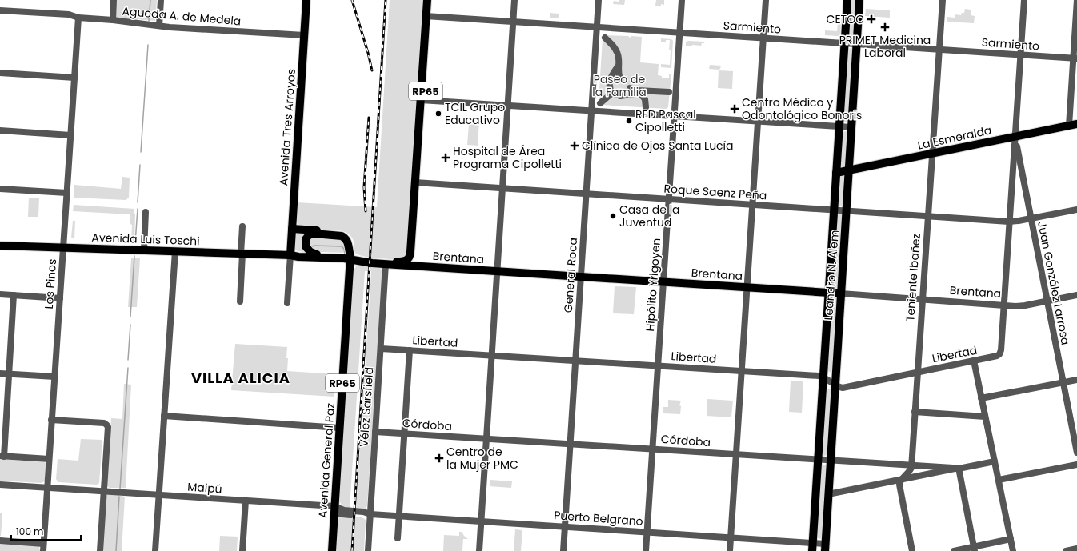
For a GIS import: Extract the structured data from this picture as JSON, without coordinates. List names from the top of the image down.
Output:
{
  "streets": {
    "main road": [
      "RP65",
      "Avenida Tres Arroyos",
      "La Esmeralda",
      "Avenida Luis Toschi",
      "Brentana",
      "Leandro N. Alem",
      "Avenida General Paz"
    ],
    "street": [
      "Agueda A. de Medela",
      "Sarmiento",
      "Roque Saenz Peña",
      "General Roca",
      "Teniente Ibañez",
      "Juan González Larrosa",
      "Los Pinos",
      "Hipólito Yrigoyen",
      "Libertad",
      "Vélez Sarsfield",
      "Córdoba",
      "Maipú",
      "Puerto Belgrano"
    ]
  },
  "crossings": [
    ["Agueda A. de Medela", "Avenida Tres Arroyos"],
    ["Agueda A. de Medela", "Los Pinos"],
    ["Sarmiento", "RP65"],
    ["Sarmiento", "General Roca"],
    ["Sarmiento", "Leandro N. Alem"],
    ["Sarmiento", "Teniente Ibañez"],
    ["Sarmiento", "Hipólito Yrigoyen"],
    ["RP65", "Roque Saenz Peña"],
    ["RP65", "Avenida Luis Toschi"],
    ["RP65", "Brentana"],
    ["RP65", "Avenida General Paz"],
    ["Avenida Tres Arroyos", "Avenida Luis Toschi"],
    ["Avenida Tres Arroyos", "Avenida General Paz"],
    ["La Esmeralda", "Leandro N. Alem"],
    ["La Esmeralda", "Teniente Ibañez"],
    ["La Esmeralda", "Juan González Larrosa"],
    ["Roque Saenz Peña", "General Roca"],
    ["Roque Saenz Peña", "Leandro N. Alem"],
    ["Roque Saenz Peña", "Teniente Ibañez"],
    ["Roque Saenz Peña", "Juan González Larrosa"],
    ["Roque Saenz Peña", "Hipólito Yrigoyen"],
    ["Avenida Luis Toschi", "Brentana"],
    ["Avenida Luis Toschi", "Los Pinos"],
    ["Avenida Luis Toschi", "Vélez Sarsfield"],
    ["Avenida Luis Toschi", "Avenida General Paz"],
    ["Brentana", "General Roca"],
    ["Brentana", "Leandro N. Alem"],
    ["Brentana", "Teniente Ibañez"],
    ["Brentana", "Juan González Larrosa"],
    ["Brentana", "Hipólito Yrigoyen"],
    ["Brentana", "Libertad"],
    ["Brentana", "Vélez Sarsfield"],
    ["General Roca", "Libertad"],
    ["General Roca", "Córdoba"],
    ["General Roca", "Puerto Belgrano"],
    ["Leandro N. Alem", "Libertad"],
    ["Leandro N. Alem", "Córdoba"],
    ["Leandro N. Alem", "Puerto Belgrano"],
    ["Teniente Ibañez", "Libertad"],
    ["Teniente Ibañez", "Córdoba"],
    ["Los Pinos", "Maipú"],
    ["Hipólito Yrigoyen", "Libertad"],
    ["Hipólito Yrigoyen", "Córdoba"],
    ["Hipólito Yrigoyen", "Puerto Belgrano"],
    ["Libertad", "Vélez Sarsfield"],
    ["Vélez Sarsfield", "Córdoba"],
    ["Vélez Sarsfield", "Maipú"],
    ["Vélez Sarsfield", "Puerto Belgrano"],
    ["Avenida General Paz", "Maipú"],
    ["Maipú", "Puerto Belgrano"]
  ],
  "districts": ["VILLA ALICIA"],
  "parks": ["Paseo de la Familia"],
  "places": {
    "health": [
      "CETOC",
      "PRIMET Medicina Laboral",
      "Centro Médico y Odontológico Bonoris",
      "Clínica de Ojos Santa Lucía",
      "Hospital de Área Programa Cipolletti",
      "Centro de la Mujer PMC"
    ],
    "other": ["TCIL Grupo Educativo", "RED Pascal Cipolletti", "Casa de la Juventud"]
  },
  "scale_bar": "100 m"
}
